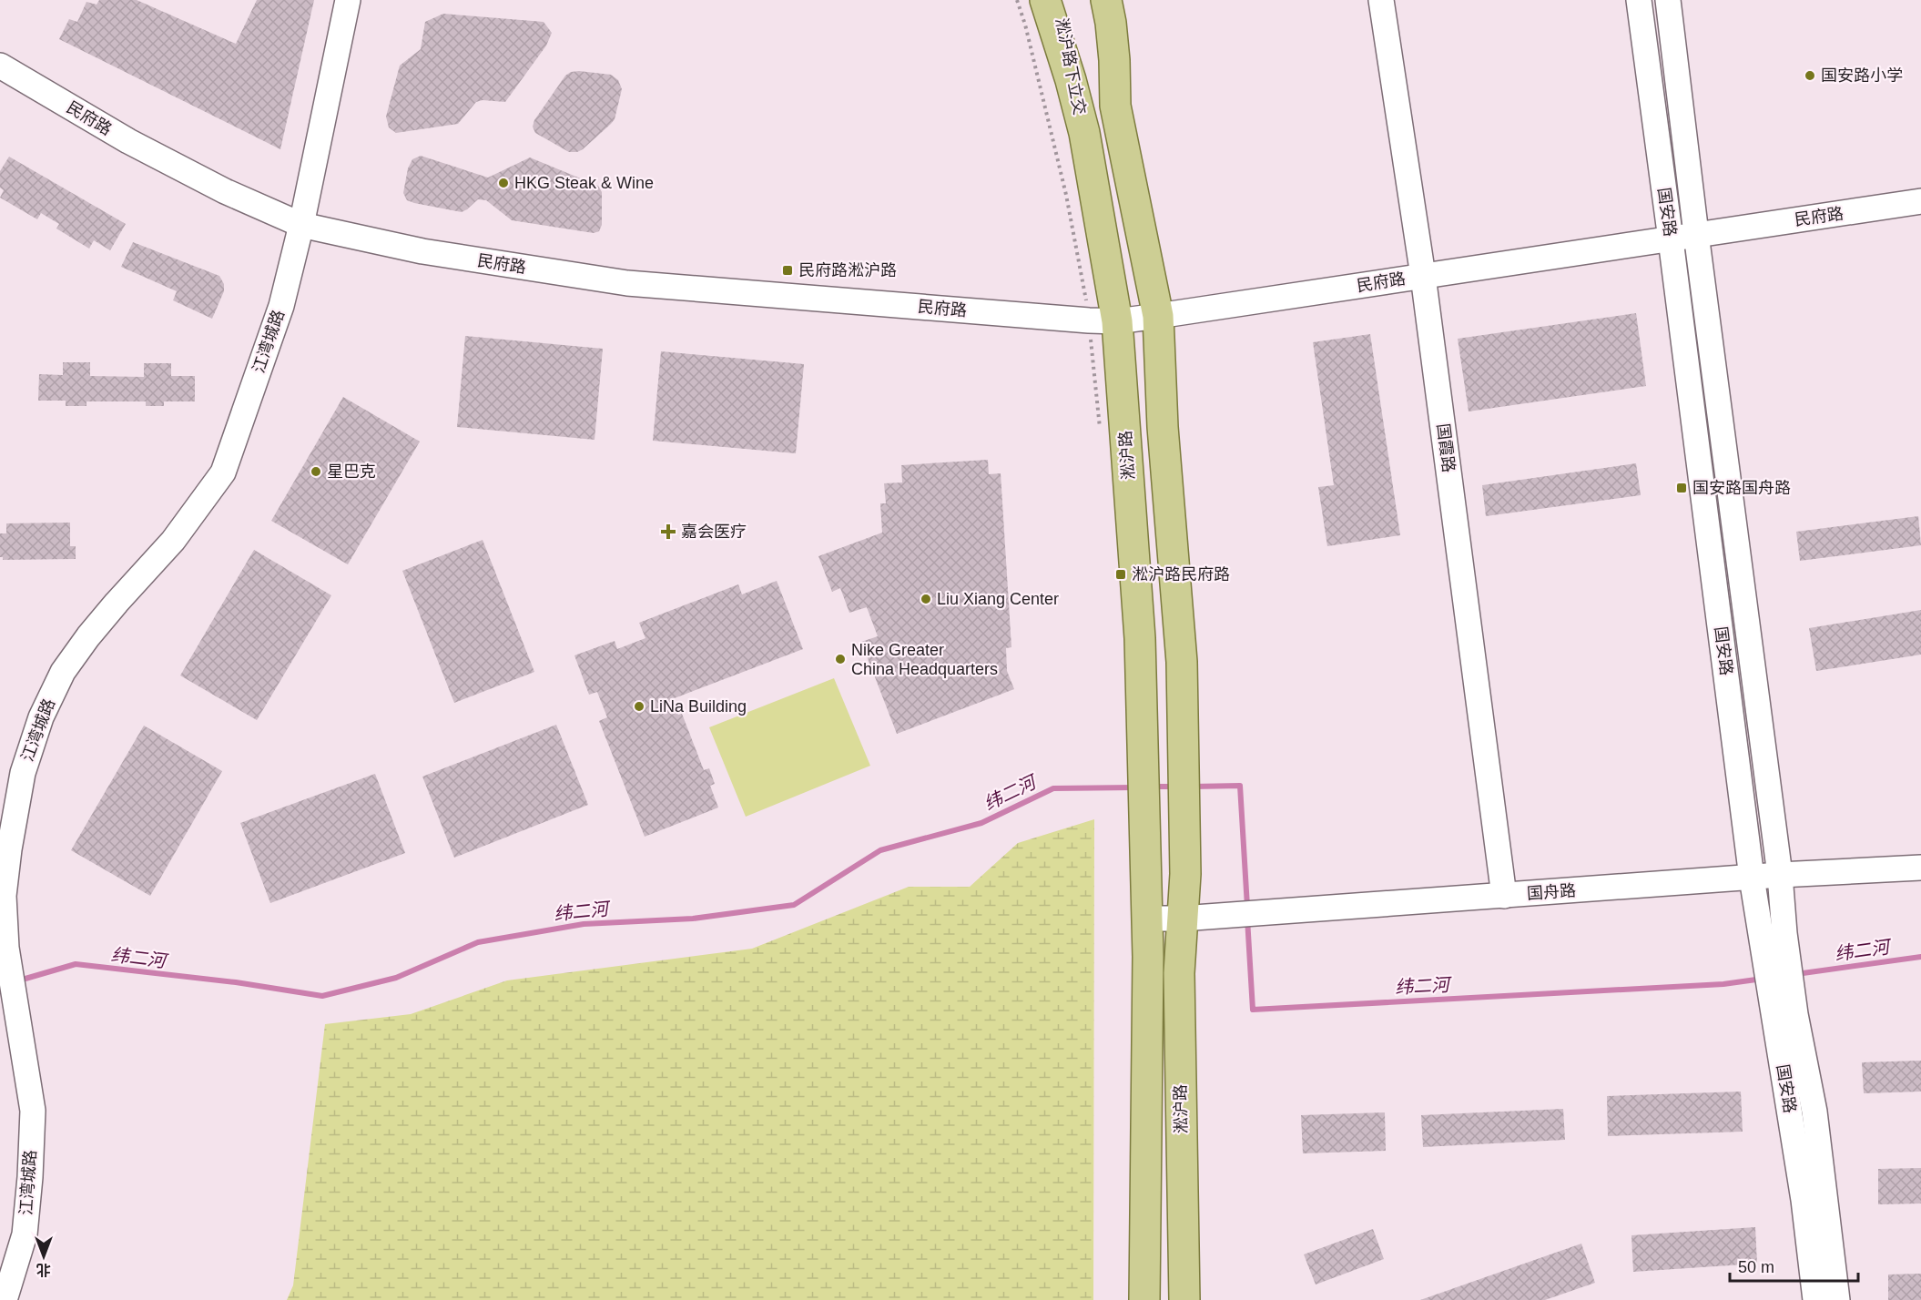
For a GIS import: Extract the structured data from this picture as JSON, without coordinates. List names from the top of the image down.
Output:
{
  "streets": {
    "main road": ["淞沪路下立交", "淞沪路"],
    "street": [
      "民府路",
      "国安路",
      "江湾城路",
      "国霞路",
      "国舟路"
    ]
  },
  "crossings": [
    ["淞沪路下立交", "淞沪路"],
    ["民府路", "国安路"],
    ["民府路", "江湾城路"],
    ["民府路", "国霞路"],
    ["民府路", "淞沪路"],
    ["国安路", "国舟路"],
    ["国霞路", "国舟路"],
    ["淞沪路", "国舟路"]
  ],
  "water": ["纬二河"],
  "places": {
    "other": [
      "国安路小学",
      "HKG Steak & Wine",
      "星巴克",
      "Liu Xiang Center",
      "Nike Greater China Headquarters",
      "LiNa Building"
    ],
    "transit": ["民府路淞沪路", "国安路国舟路", "淞沪路民府路"],
    "health": ["嘉会医疗"]
  },
  "scale_bar": "50 m",
  "north": "bottom"
}
